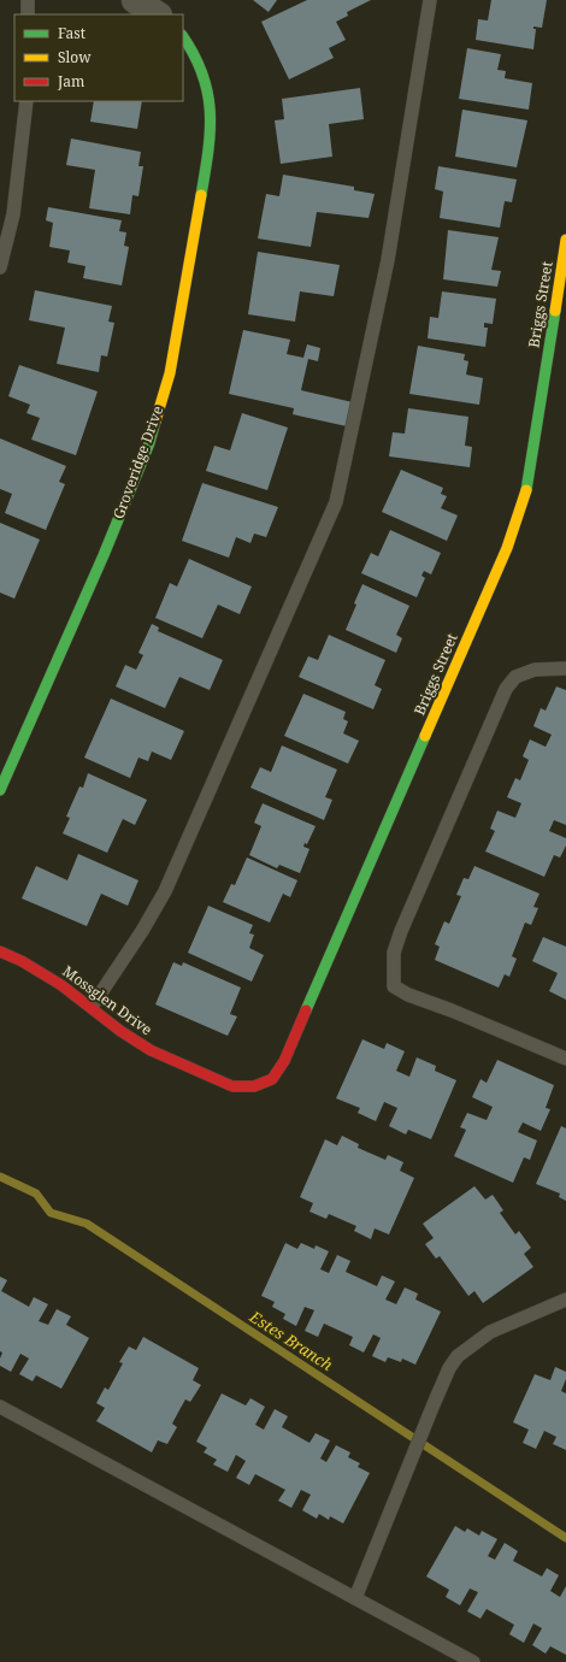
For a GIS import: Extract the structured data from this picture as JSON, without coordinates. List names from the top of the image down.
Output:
{
  "streets": {
    "street": ["Briggs Street", "Groveridge Drive", "Mossglen Drive"]
  },
  "crossings": [
    ["Briggs Street", "Mossglen Drive"]
  ],
  "water": ["Estes Branch"],
  "legend": ["Fast", "Slow", "Jam"]
}
